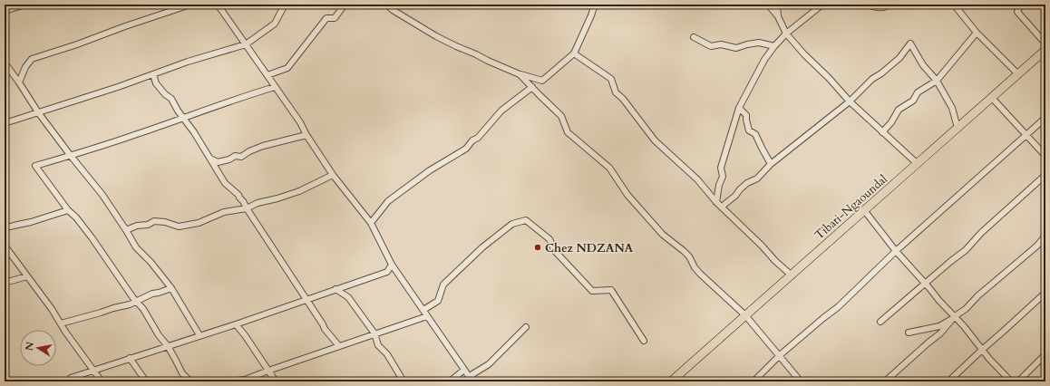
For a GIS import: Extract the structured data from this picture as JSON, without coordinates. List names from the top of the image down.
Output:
{
  "streets": {
    "highway": ["Tibati-Ngaoundal"]
  },
  "places": ["Chez NDZANA"],
  "north": "left"
}
